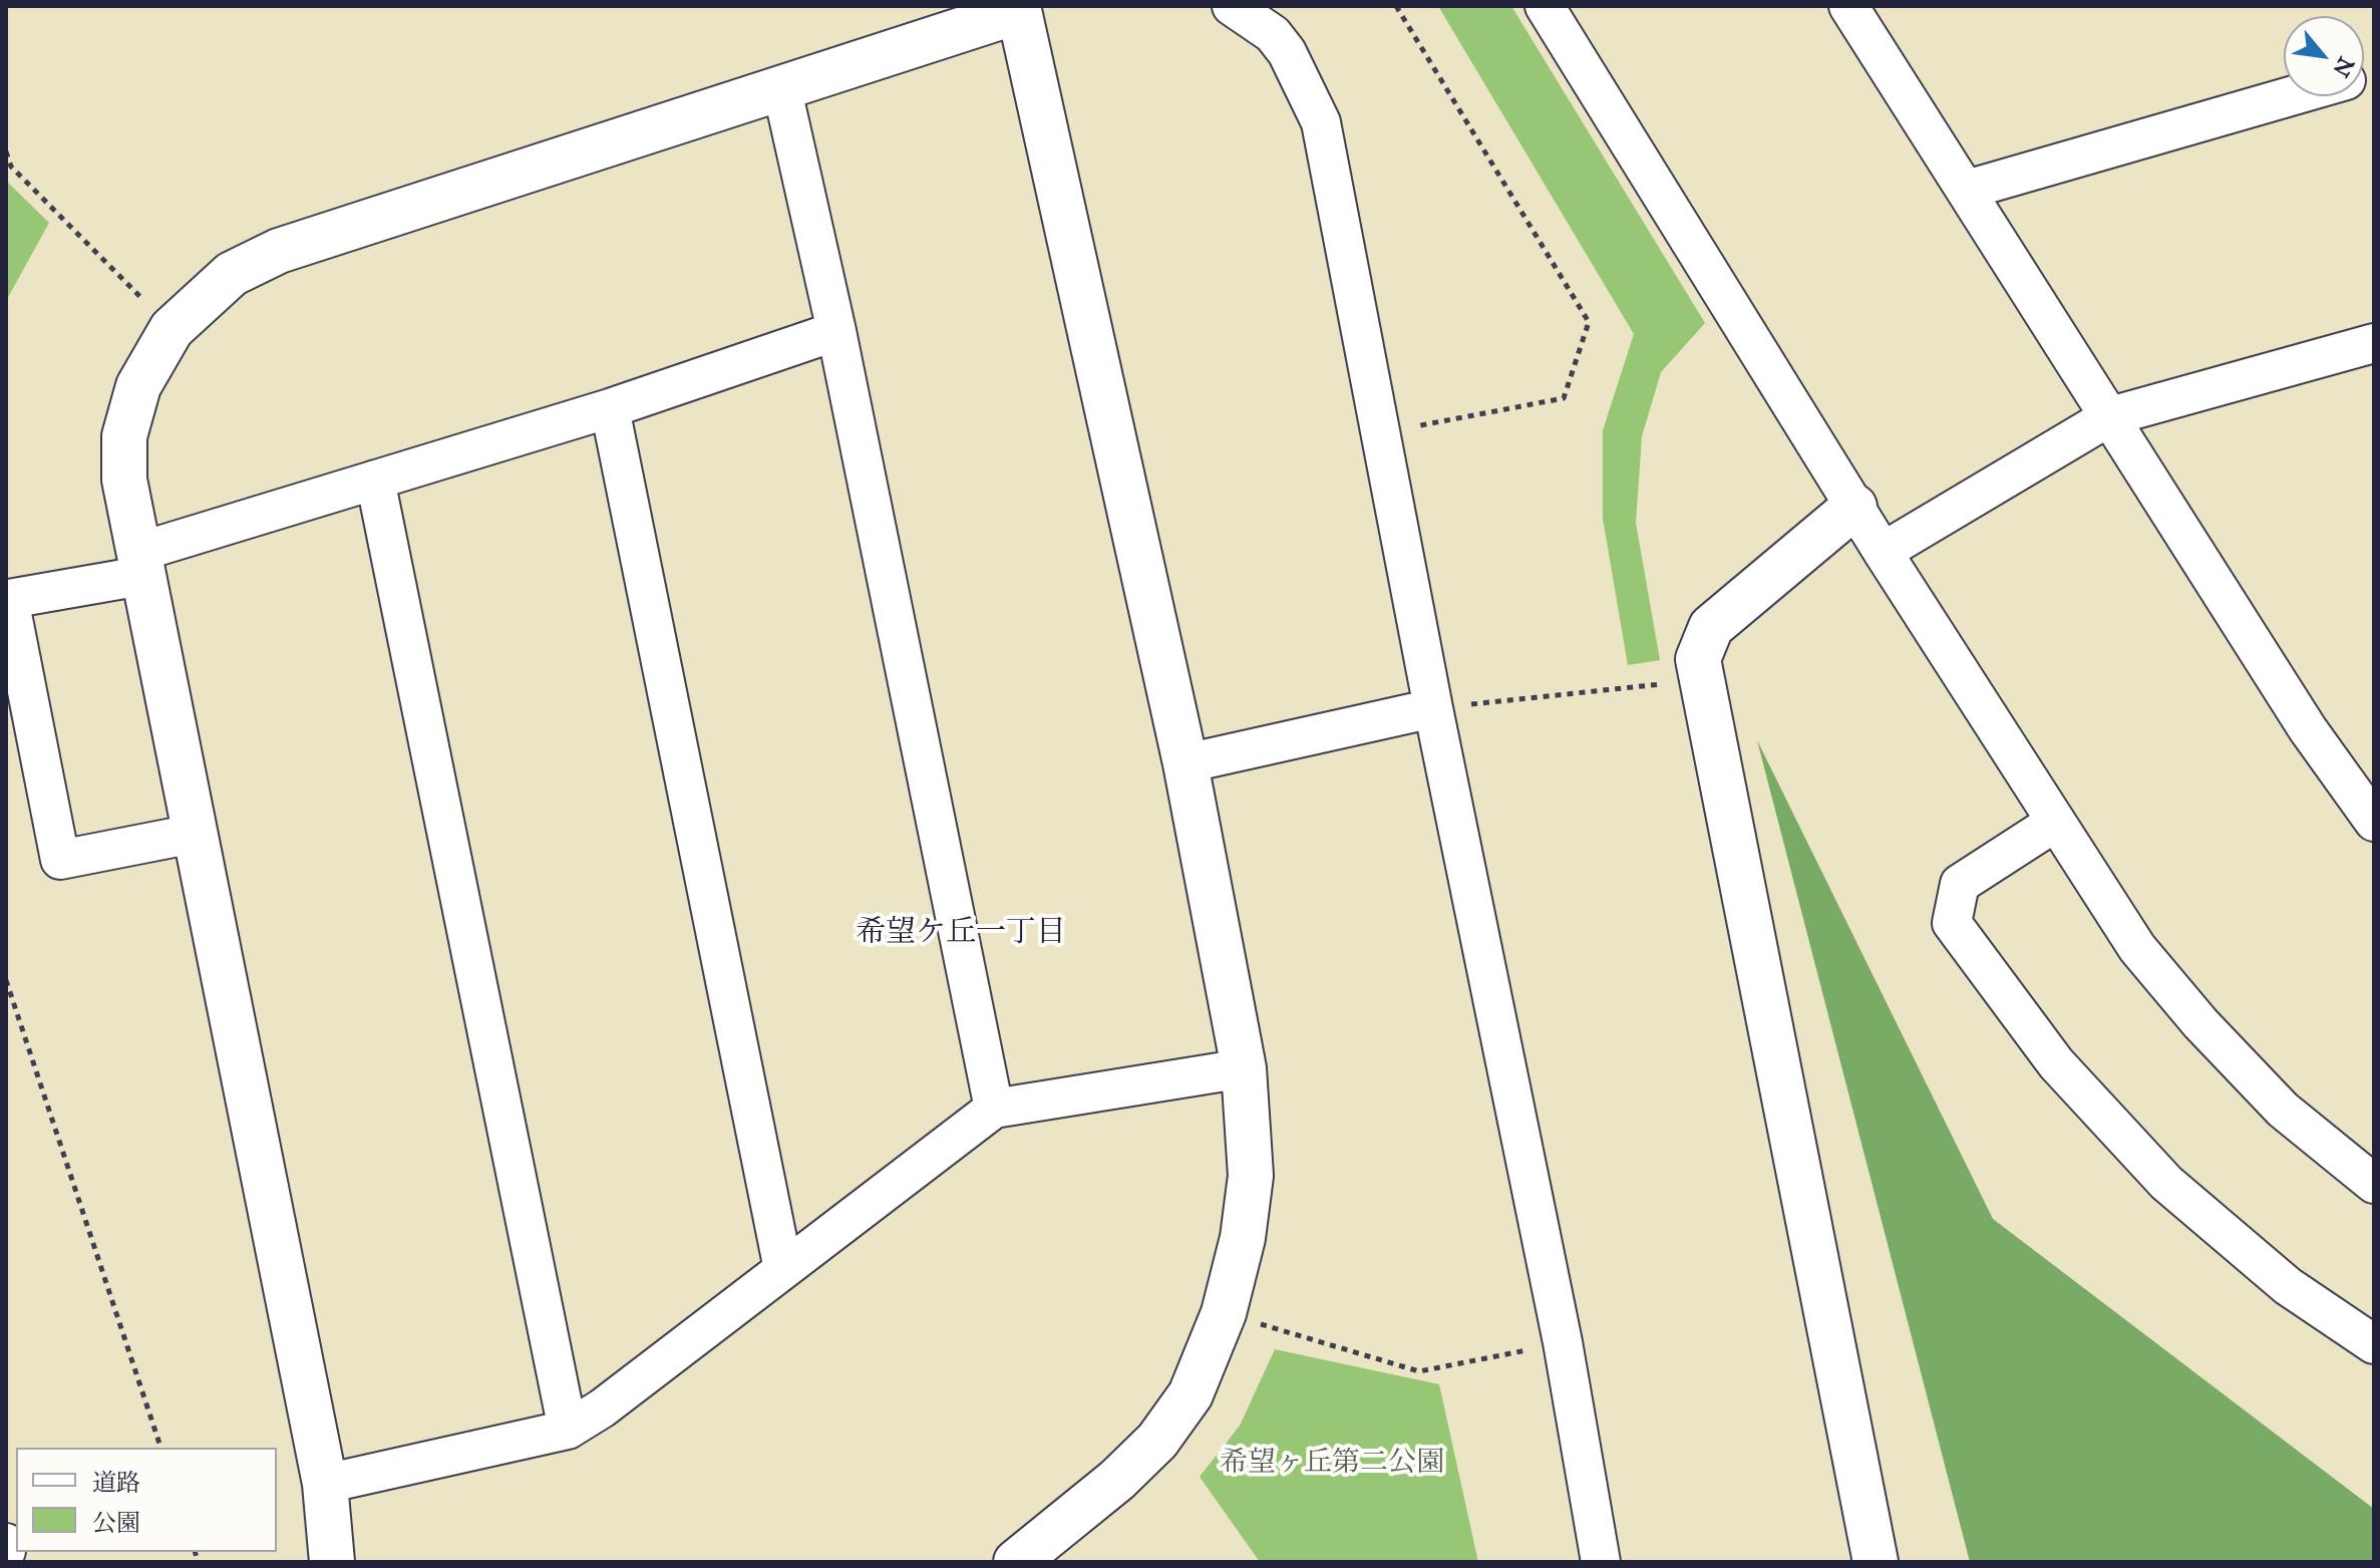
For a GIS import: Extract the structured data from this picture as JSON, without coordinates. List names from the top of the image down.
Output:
{
  "districts": ["希望ケ丘一丁目"],
  "parks": ["希望ヶ丘第二公園"],
  "legend": ["道路", "公園"],
  "north": "bottom right"
}
